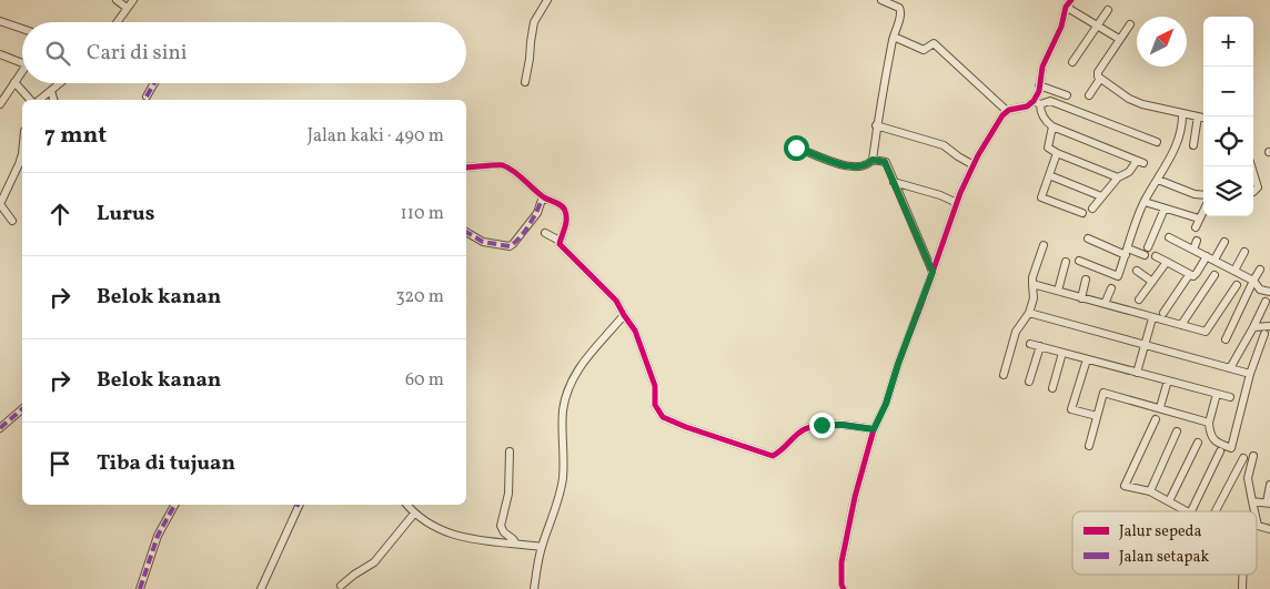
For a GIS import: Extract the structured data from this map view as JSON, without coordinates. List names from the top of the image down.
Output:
{
  "legend": ["Jalur sepeda", "Jalan setapak"],
  "north": "top right",
  "page": {
    "map_buttons": ["+", "−"],
    "search": "Cari di sini",
    "heading": ["7 mnt", "Jalan kaki · 490 m"],
    "list": [
      ["Lurus", "110 m"],
      ["Belok kanan", "320 m"],
      ["Belok kanan", "60 m"],
      "Tiba di tujuan"
    ]
  }
}
